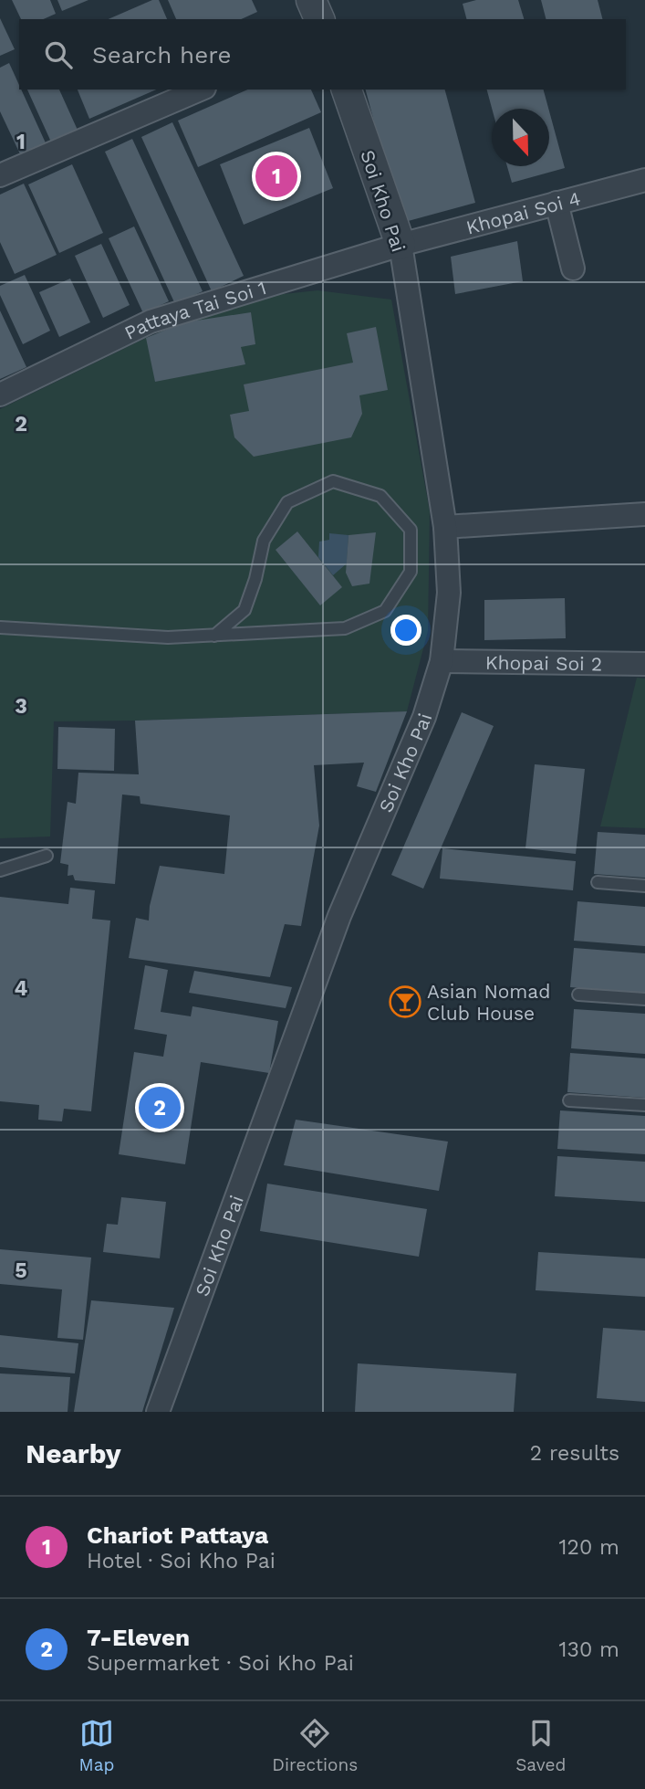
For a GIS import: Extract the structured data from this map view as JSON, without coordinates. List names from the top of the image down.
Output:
{
  "streets": {
    "street": [
      "Soi Kho Pai",
      "Khopai Soi 4",
      "Pattaya Tai Soi 1",
      "Khopai Soi 2"
    ]
  },
  "crossings": [
    ["Soi Kho Pai", "Khopai Soi 4"],
    ["Soi Kho Pai", "Pattaya Tai Soi 1"],
    ["Soi Kho Pai", "Khopai Soi 2"],
    ["Khopai Soi 4", "Pattaya Tai Soi 1"]
  ],
  "places": {
    "bar": ["Asian Nomad Club House"]
  },
  "north": "bottom",
  "page": {
    "search": "Search here",
    "pins": ["1", "2"],
    "heading": ["Nearby", "2 results"],
    "list": [
      {
        "mark": "1",
        "name": "Chariot Pattaya",
        "note": "Hotel · Soi Kho Pai",
        "value": "120 m"
      },
      {
        "mark": "2",
        "name": "7-Eleven",
        "note": "Supermarket · Soi Kho Pai",
        "value": "130 m"
      }
    ],
    "nav": ["Map", "Directions", "Saved"]
  },
  "grid": {
    "rows": [
      "1",
      "2",
      "3",
      "4",
      "5"
    ]
  }
}
